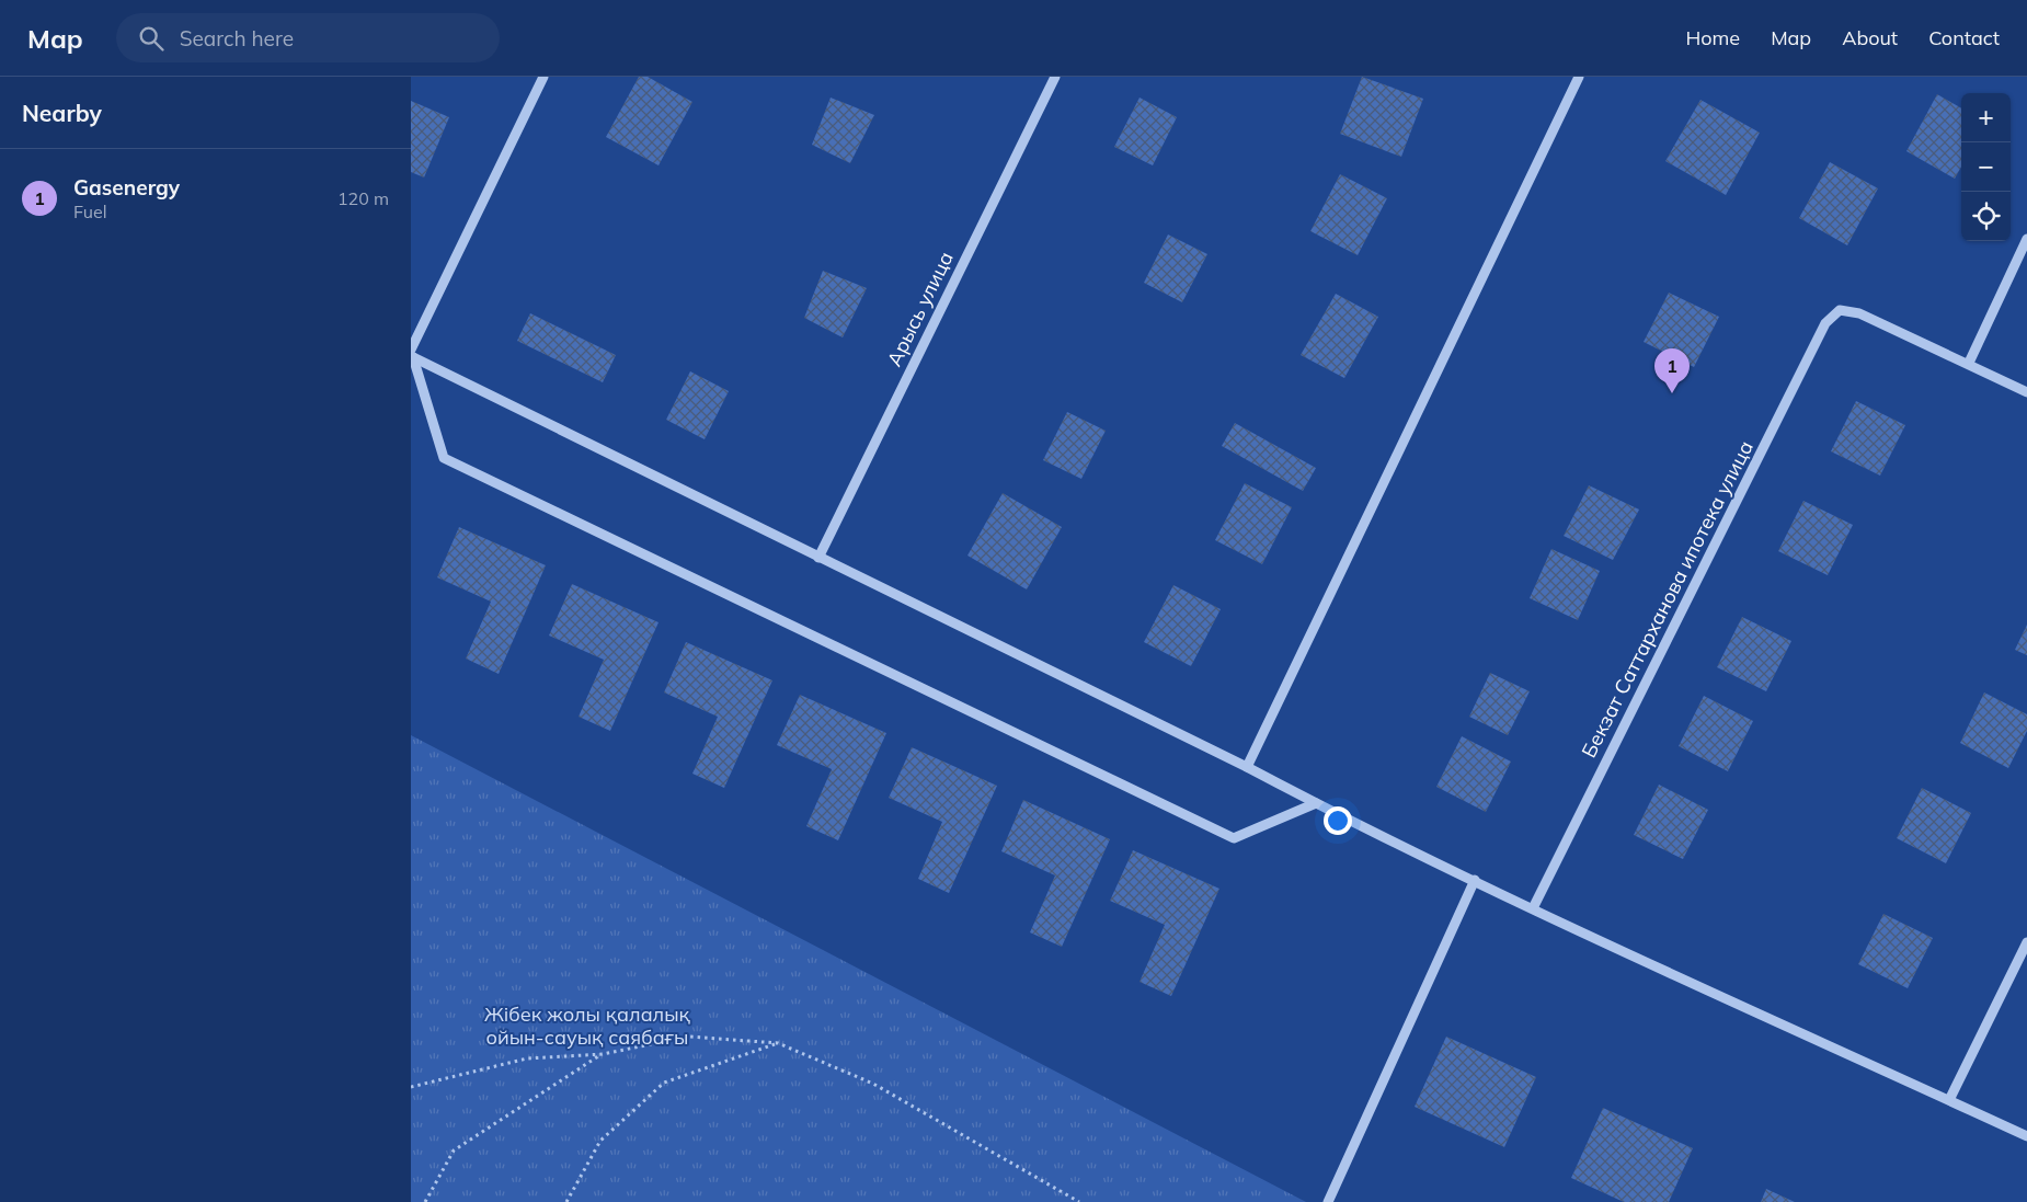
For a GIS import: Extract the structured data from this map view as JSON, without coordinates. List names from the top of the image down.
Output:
{
  "streets": {
    "street": ["Арысь улица", "Бекзат Саттарханова ипотека улица"]
  },
  "parks": ["Жібек жолы қалалық ойын-сауық саябағы"],
  "page": {
    "header": "Map",
    "search": "Search here",
    "nav": [
      "Home",
      "Map",
      "About",
      "Contact"
    ],
    "heading": "Nearby",
    "map_buttons": ["+", "−"],
    "list": [
      {
        "mark": "1",
        "name": "Gasenergy",
        "note": "Fuel",
        "value": "120 m"
      }
    ],
    "pins": "1"
  }
}
